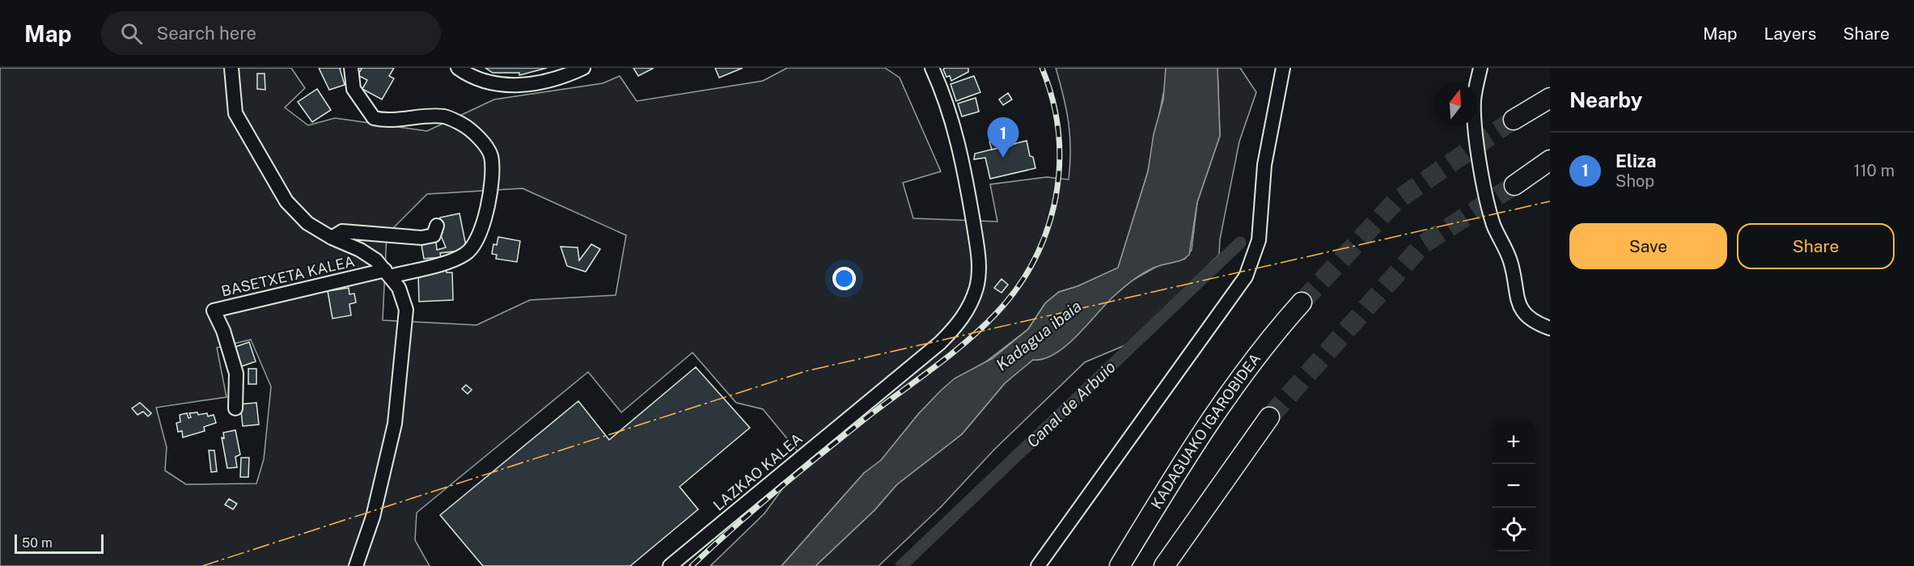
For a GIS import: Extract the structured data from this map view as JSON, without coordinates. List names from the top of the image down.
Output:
{
  "streets": {
    "highway": ["KADAGUAKO IGAROBIDEA"],
    "street": ["BASETXETA KALEA", "LAZKAO KALEA"]
  },
  "water": ["Kadagua ibaia", "Canal de Arbuio"],
  "scale_bar": "50 m",
  "north": "top",
  "page": {
    "header": "Map",
    "search": "Search here",
    "nav": ["Map", "Layers", "Share"],
    "heading": "Nearby",
    "pins": "1",
    "list": [
      {
        "mark": "1",
        "name": "Eliza",
        "note": "Shop",
        "value": "110 m"
      }
    ],
    "buttons": ["Save", "Share"],
    "map_buttons": ["+", "−"],
    "scale": "50 m"
  }
}
